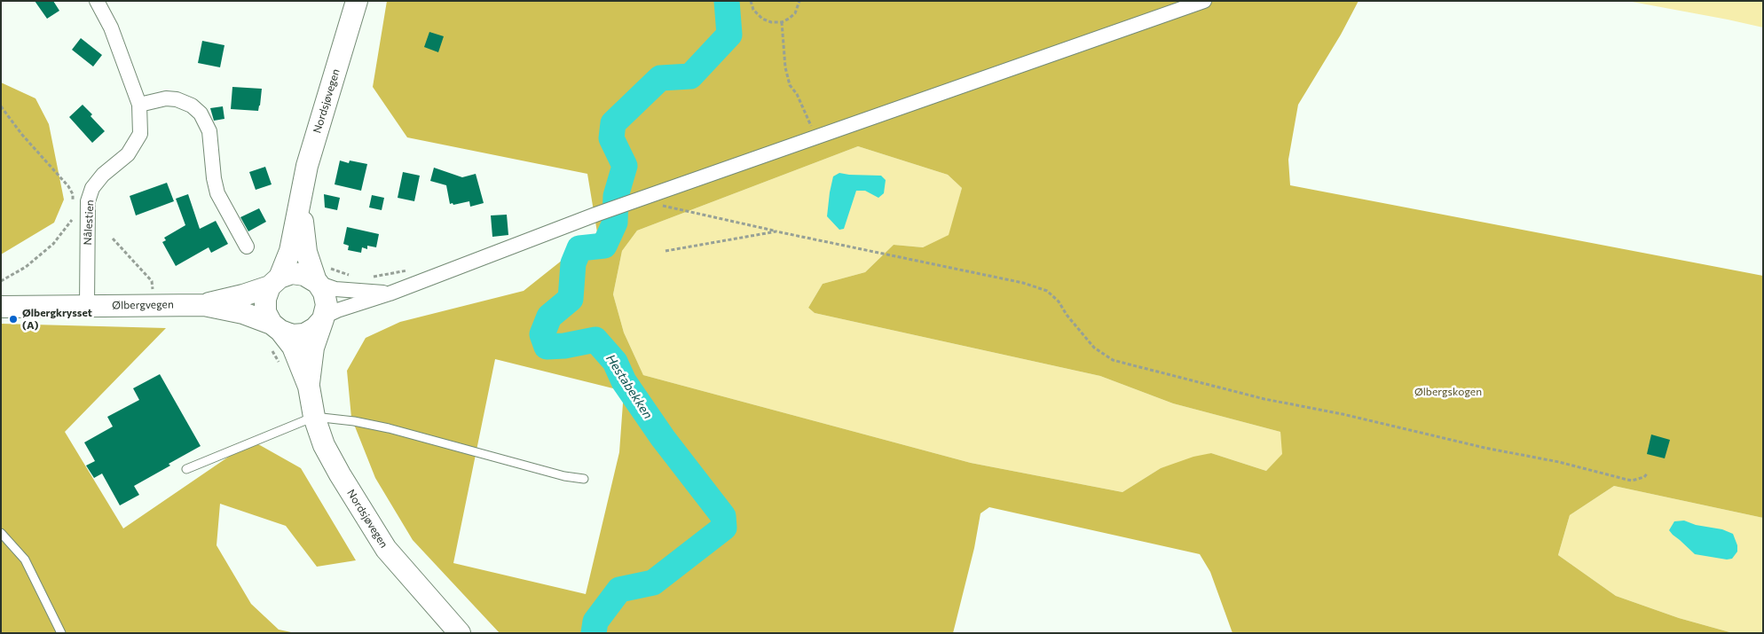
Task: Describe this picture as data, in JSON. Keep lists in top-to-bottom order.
{
  "streets": {
    "main road": ["Nordsjøvegen", "Ølbergvegen"],
    "street": ["Nålestien"]
  },
  "crossings": [
    ["Nordsjøvegen", "Ølbergvegen"],
    ["Nålestien", "Ølbergvegen"]
  ],
  "water": ["Hestabekken"],
  "parks": ["Ølbergskogen"],
  "places": ["Ølbergkrysset (A)"]
}
